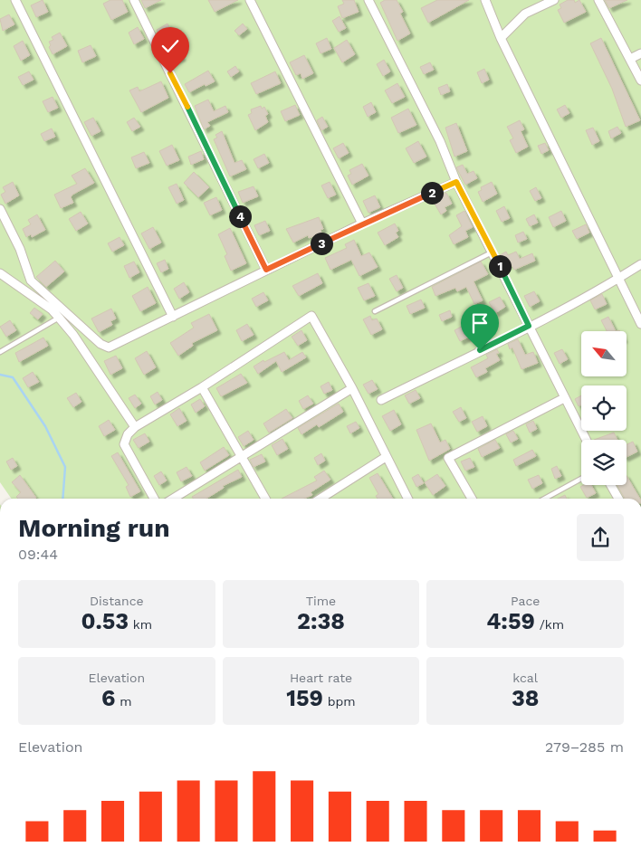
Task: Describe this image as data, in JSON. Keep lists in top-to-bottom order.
{
  "north": "top left",
  "page": {
    "pins": [
      "2",
      "4",
      "3",
      "1"
    ],
    "heading": ["Morning run", "09:44"],
    "stats": [
      ["Distance", "0.53 km"],
      ["Time", "2:38"],
      ["Pace", "4:59 /km"],
      ["Elevation", "6 m"],
      ["Heart rate", "159 bpm"],
      ["kcal", "38"]
    ],
    "chart": ["Elevation", "279–285 m"]
  }
}
